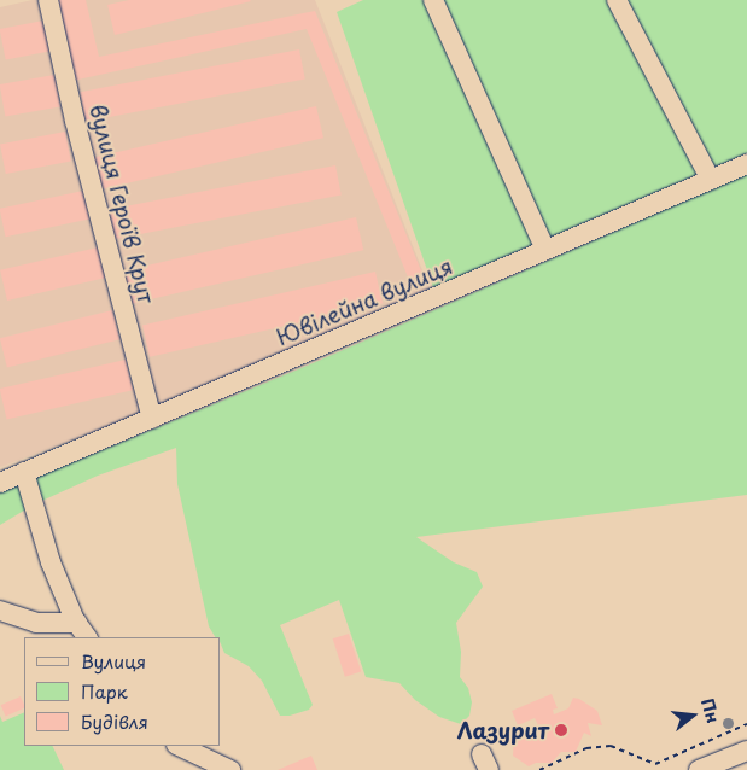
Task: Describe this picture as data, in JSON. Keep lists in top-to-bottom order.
{
  "streets": {
    "street": ["вулиця Героїв Крут", "Ювілейна вулиця"]
  },
  "crossings": [
    ["вулиця Героїв Крут", "Ювілейна вулиця"]
  ],
  "places": ["Лазурит"],
  "legend": ["Вулиця", "Парк", "Будівля"],
  "north": "right"
}
